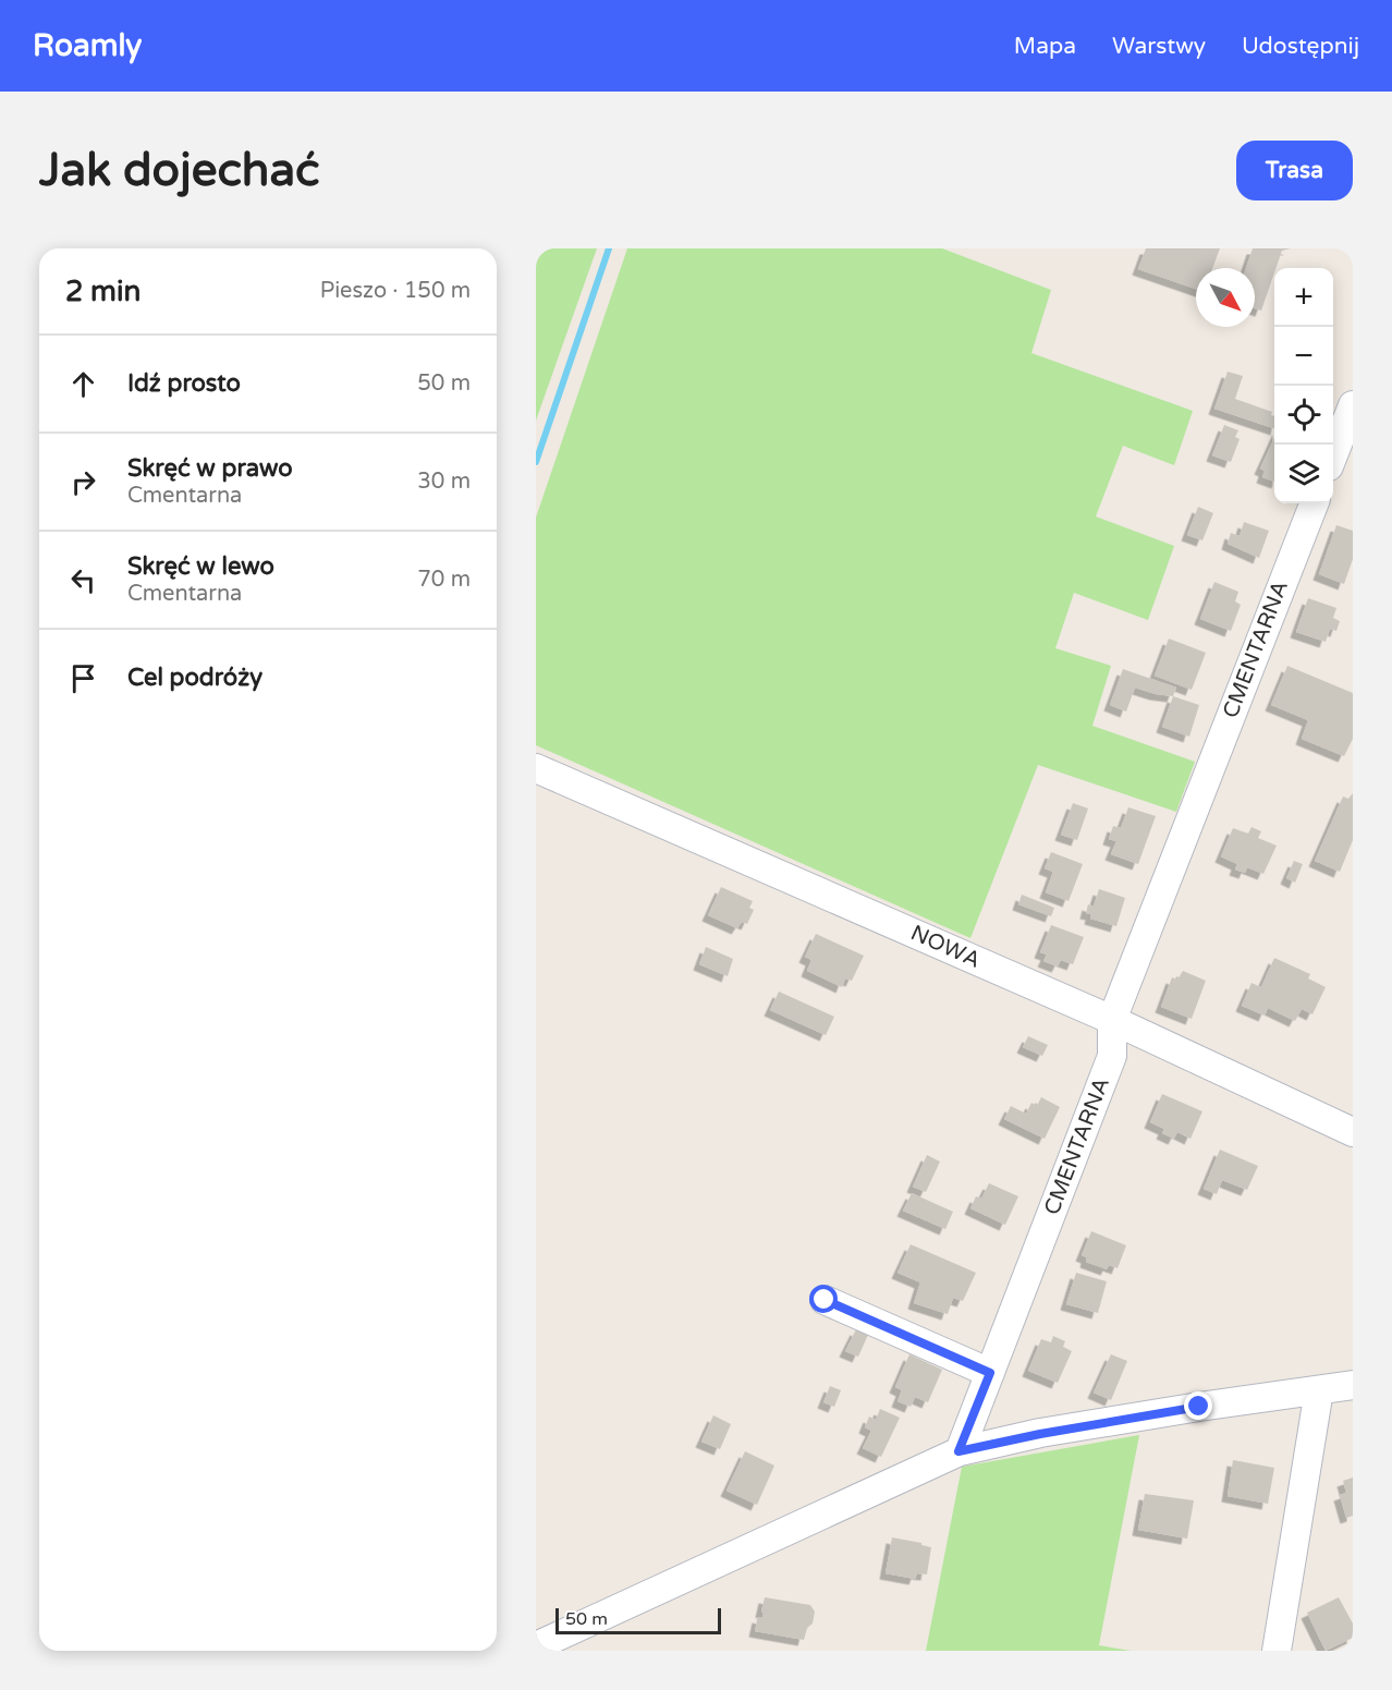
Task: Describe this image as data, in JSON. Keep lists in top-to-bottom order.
{
  "streets": {
    "street": ["CMENTARNA", "NOWA"]
  },
  "crossings": [
    ["CMENTARNA", "NOWA"]
  ],
  "scale_bar": "50 m",
  "north": "bottom right",
  "page": {
    "header": "Roamly",
    "nav": ["Mapa", "Warstwy", "Udostępnij"],
    "buttons": "Trasa",
    "title": "Jak dojechać",
    "heading": ["2 min", "Pieszo · 150 m"],
    "map_buttons": ["+", "−"],
    "list": [
      ["Idź prosto", "50 m"],
      ["Skręć w prawo", "Cmentarna", "30 m"],
      ["Skręć w lewo", "Cmentarna", "70 m"],
      "Cel podróży"
    ],
    "scale": "50 m"
  }
}
